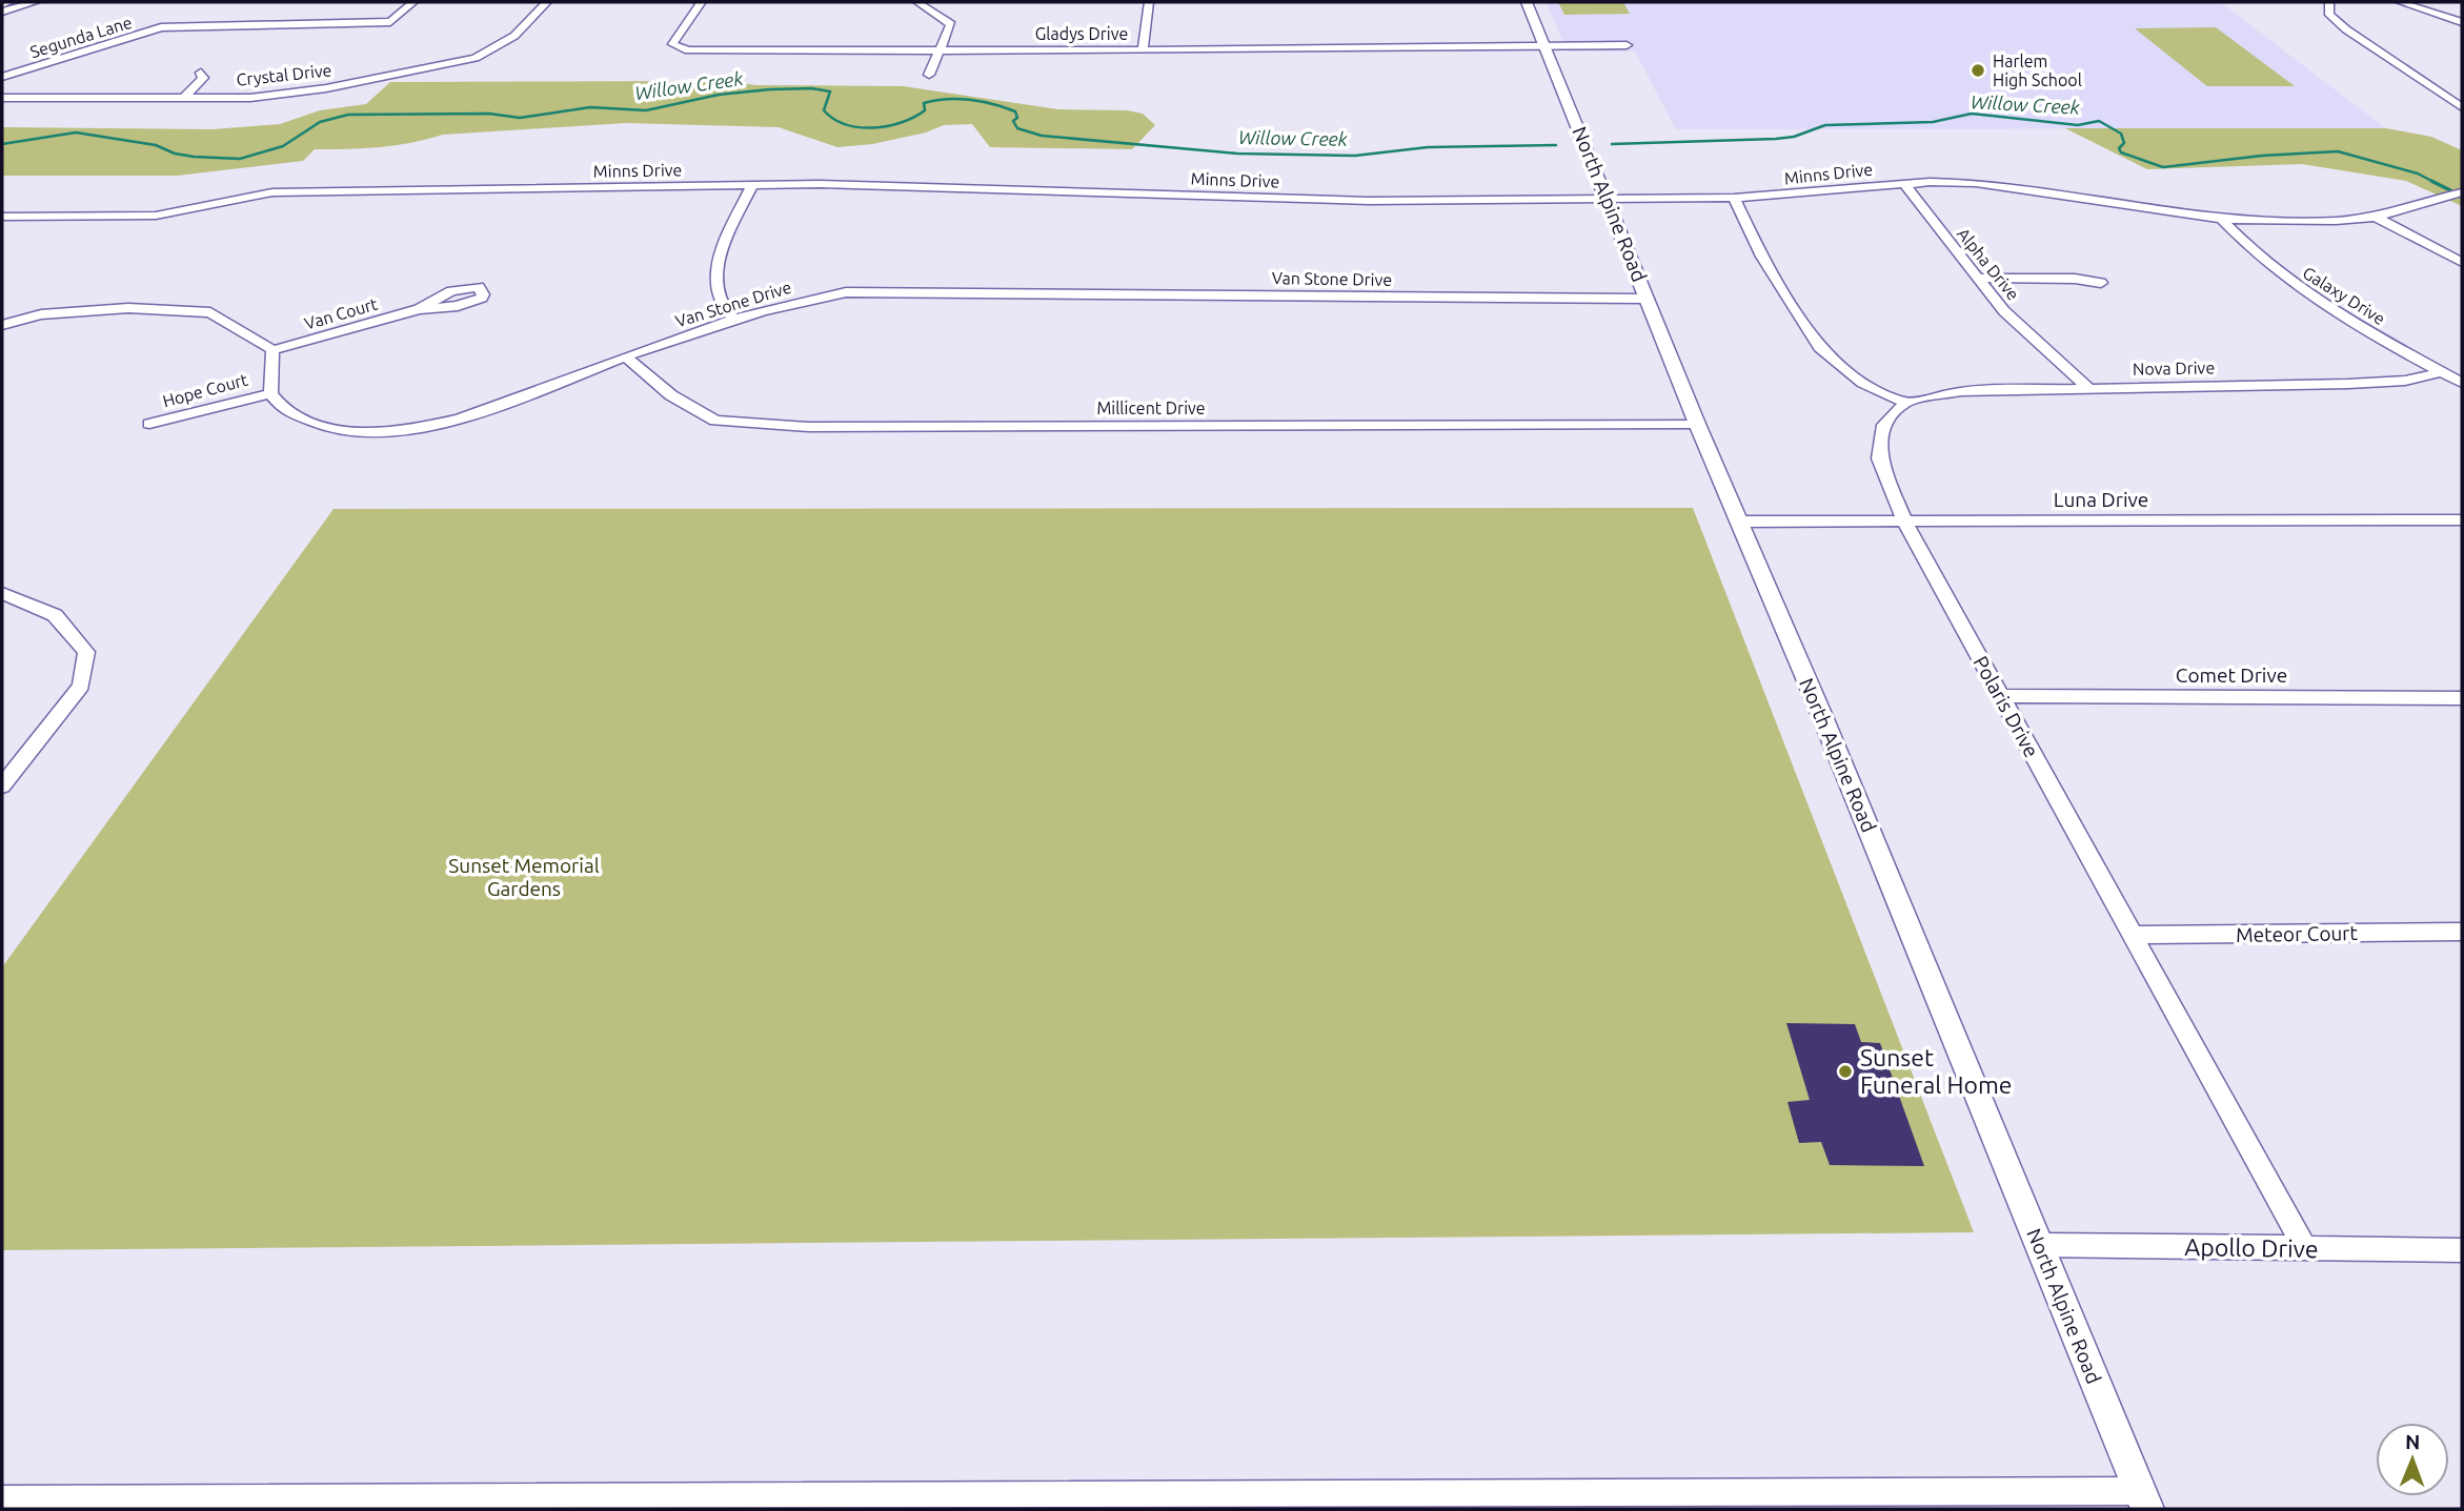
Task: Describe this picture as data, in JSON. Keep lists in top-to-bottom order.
{
  "streets": {
    "main road": ["North Alpine Road"],
    "street": [
      "Gladys Drive",
      "Segunda Lane",
      "Crystal Drive",
      "Minns Drive",
      "Alpha Drive",
      "Van Stone Drive",
      "Galaxy Drive",
      "Van Court",
      "Nova Drive",
      "Hope Court",
      "Millicent Drive",
      "Luna Drive",
      "Comet Drive",
      "Polaris Drive",
      "Meteor Court",
      "Apollo Drive"
    ]
  },
  "crossings": [
    ["Gladys Drive", "North Alpine Road"],
    ["Minns Drive", "North Alpine Road"],
    ["Minns Drive", "Alpha Drive"],
    ["Minns Drive", "Galaxy Drive"],
    ["North Alpine Road", "Van Stone Drive"],
    ["North Alpine Road", "Millicent Drive"],
    ["North Alpine Road", "Luna Drive"],
    ["North Alpine Road", "Apollo Drive"],
    ["Alpha Drive", "Nova Drive"],
    ["Van Stone Drive", "Hope Court"],
    ["Van Stone Drive", "Millicent Drive"],
    ["Galaxy Drive", "Nova Drive"],
    ["Nova Drive", "Polaris Drive"],
    ["Luna Drive", "Polaris Drive"],
    ["Comet Drive", "Polaris Drive"],
    ["Polaris Drive", "Meteor Court"],
    ["Polaris Drive", "Apollo Drive"]
  ],
  "water": ["Willow Creek"],
  "parks": ["Sunset Memorial Gardens"],
  "places": ["Harlem High School", "Sunset Funeral Home"],
  "north": "top"
}
